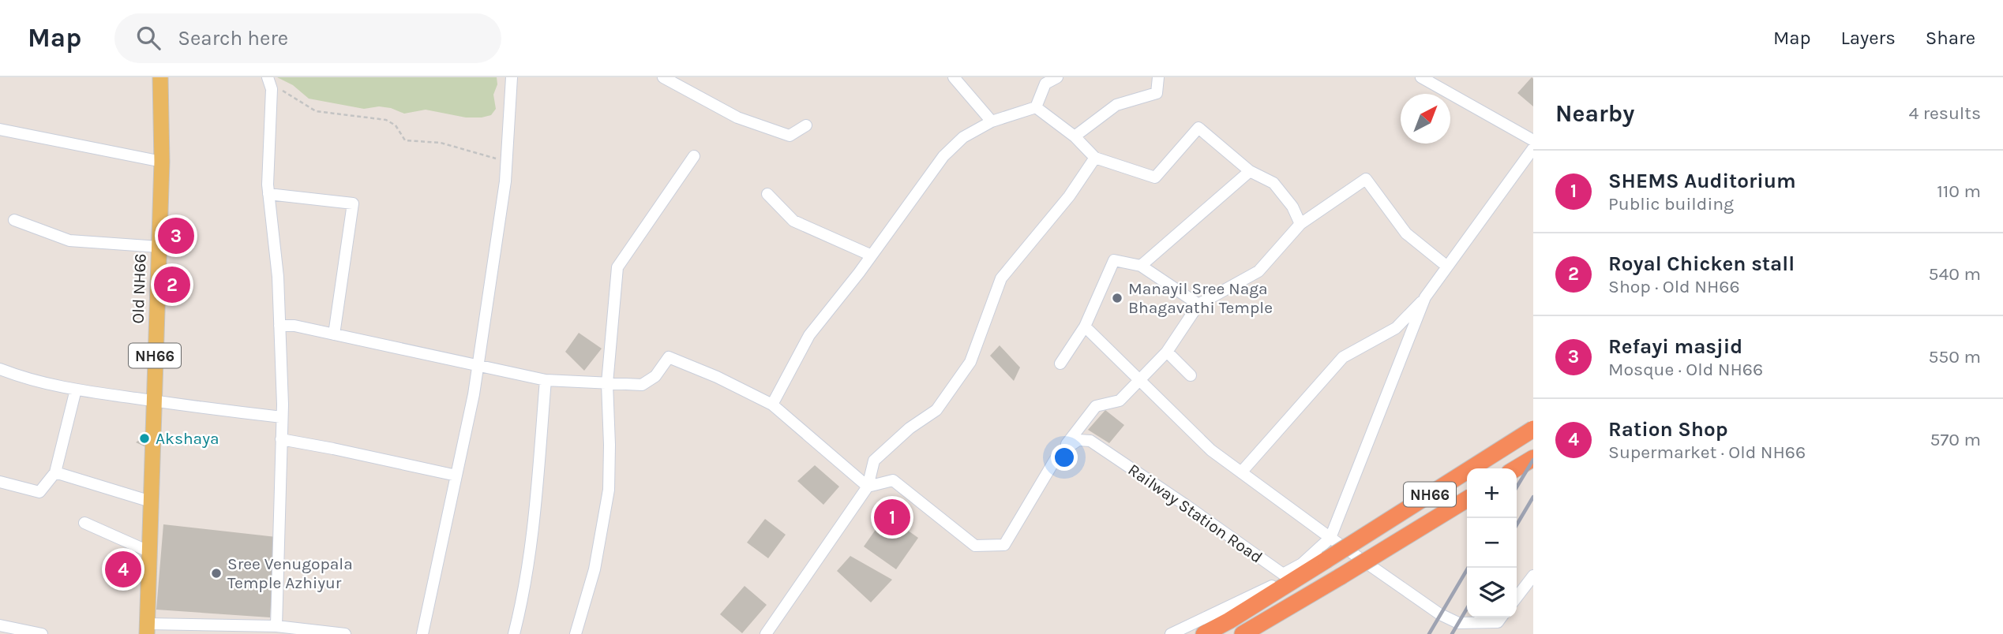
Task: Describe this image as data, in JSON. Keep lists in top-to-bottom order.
{
  "streets": {
    "highway": ["NH66"],
    "main road": ["Old NH66"],
    "street": ["Railway Station Road"]
  },
  "places": ["Manayil Sree Naga Bhagavathi Temple", "Akshaya", "Sree Venugopala Temple Azhiyur"],
  "north": "top right",
  "page": {
    "header": "Map",
    "search": "Search here",
    "nav": ["Map", "Layers", "Share"],
    "heading": ["Nearby", "4 results"],
    "list": [
      {
        "mark": "1",
        "name": "SHEMS Auditorium",
        "note": "Public building",
        "value": "110 m"
      },
      {
        "mark": "2",
        "name": "Royal Chicken stall",
        "note": "Shop · Old NH66",
        "value": "540 m"
      },
      {
        "mark": "3",
        "name": "Refayi masjid",
        "note": "Mosque · Old NH66",
        "value": "550 m"
      },
      {
        "mark": "4",
        "name": "Ration Shop",
        "note": "Supermarket · Old NH66",
        "value": "570 m"
      }
    ],
    "pins": [
      "3",
      "2",
      "1",
      "4"
    ],
    "map_buttons": ["+", "−"]
  }
}
